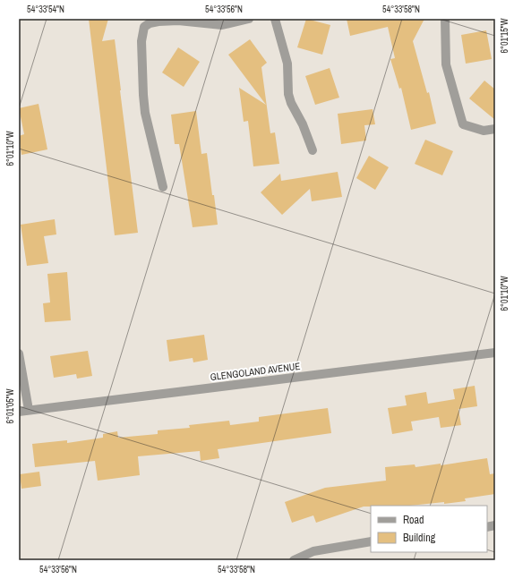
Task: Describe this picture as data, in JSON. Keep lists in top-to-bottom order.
{
  "streets": {
    "street": ["GLENGOLAND AVENUE"]
  },
  "legend": ["Road", "Building"],
  "coordinates": [
    "54°33'54\"N",
    "54°33'56\"N",
    "54°33'58\"N",
    "6°01'15\"W",
    "6°01'10\"W",
    "6°01'05\"W"
  ]
}
